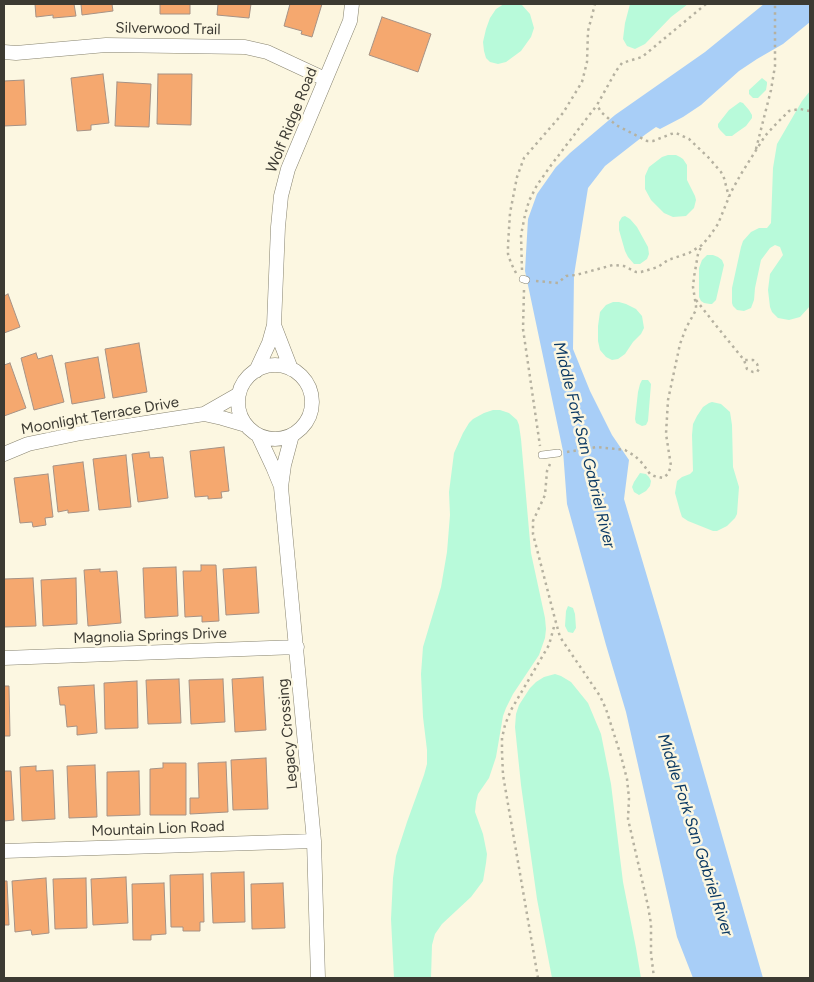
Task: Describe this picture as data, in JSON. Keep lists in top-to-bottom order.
{
  "streets": {
    "street": [
      "Silverwood Trail",
      "Wolf Ridge Road",
      "Moonlight Terrace Drive",
      "Magnolia Springs Drive",
      "Legacy Crossing",
      "Mountain Lion Road"
    ]
  },
  "crossings": [
    ["Silverwood Trail", "Wolf Ridge Road"],
    ["Wolf Ridge Road", "Moonlight Terrace Drive"],
    ["Wolf Ridge Road", "Legacy Crossing"],
    ["Moonlight Terrace Drive", "Legacy Crossing"],
    ["Magnolia Springs Drive", "Legacy Crossing"],
    ["Legacy Crossing", "Mountain Lion Road"]
  ],
  "water": ["Middle Fork San Gabriel River"]
}
